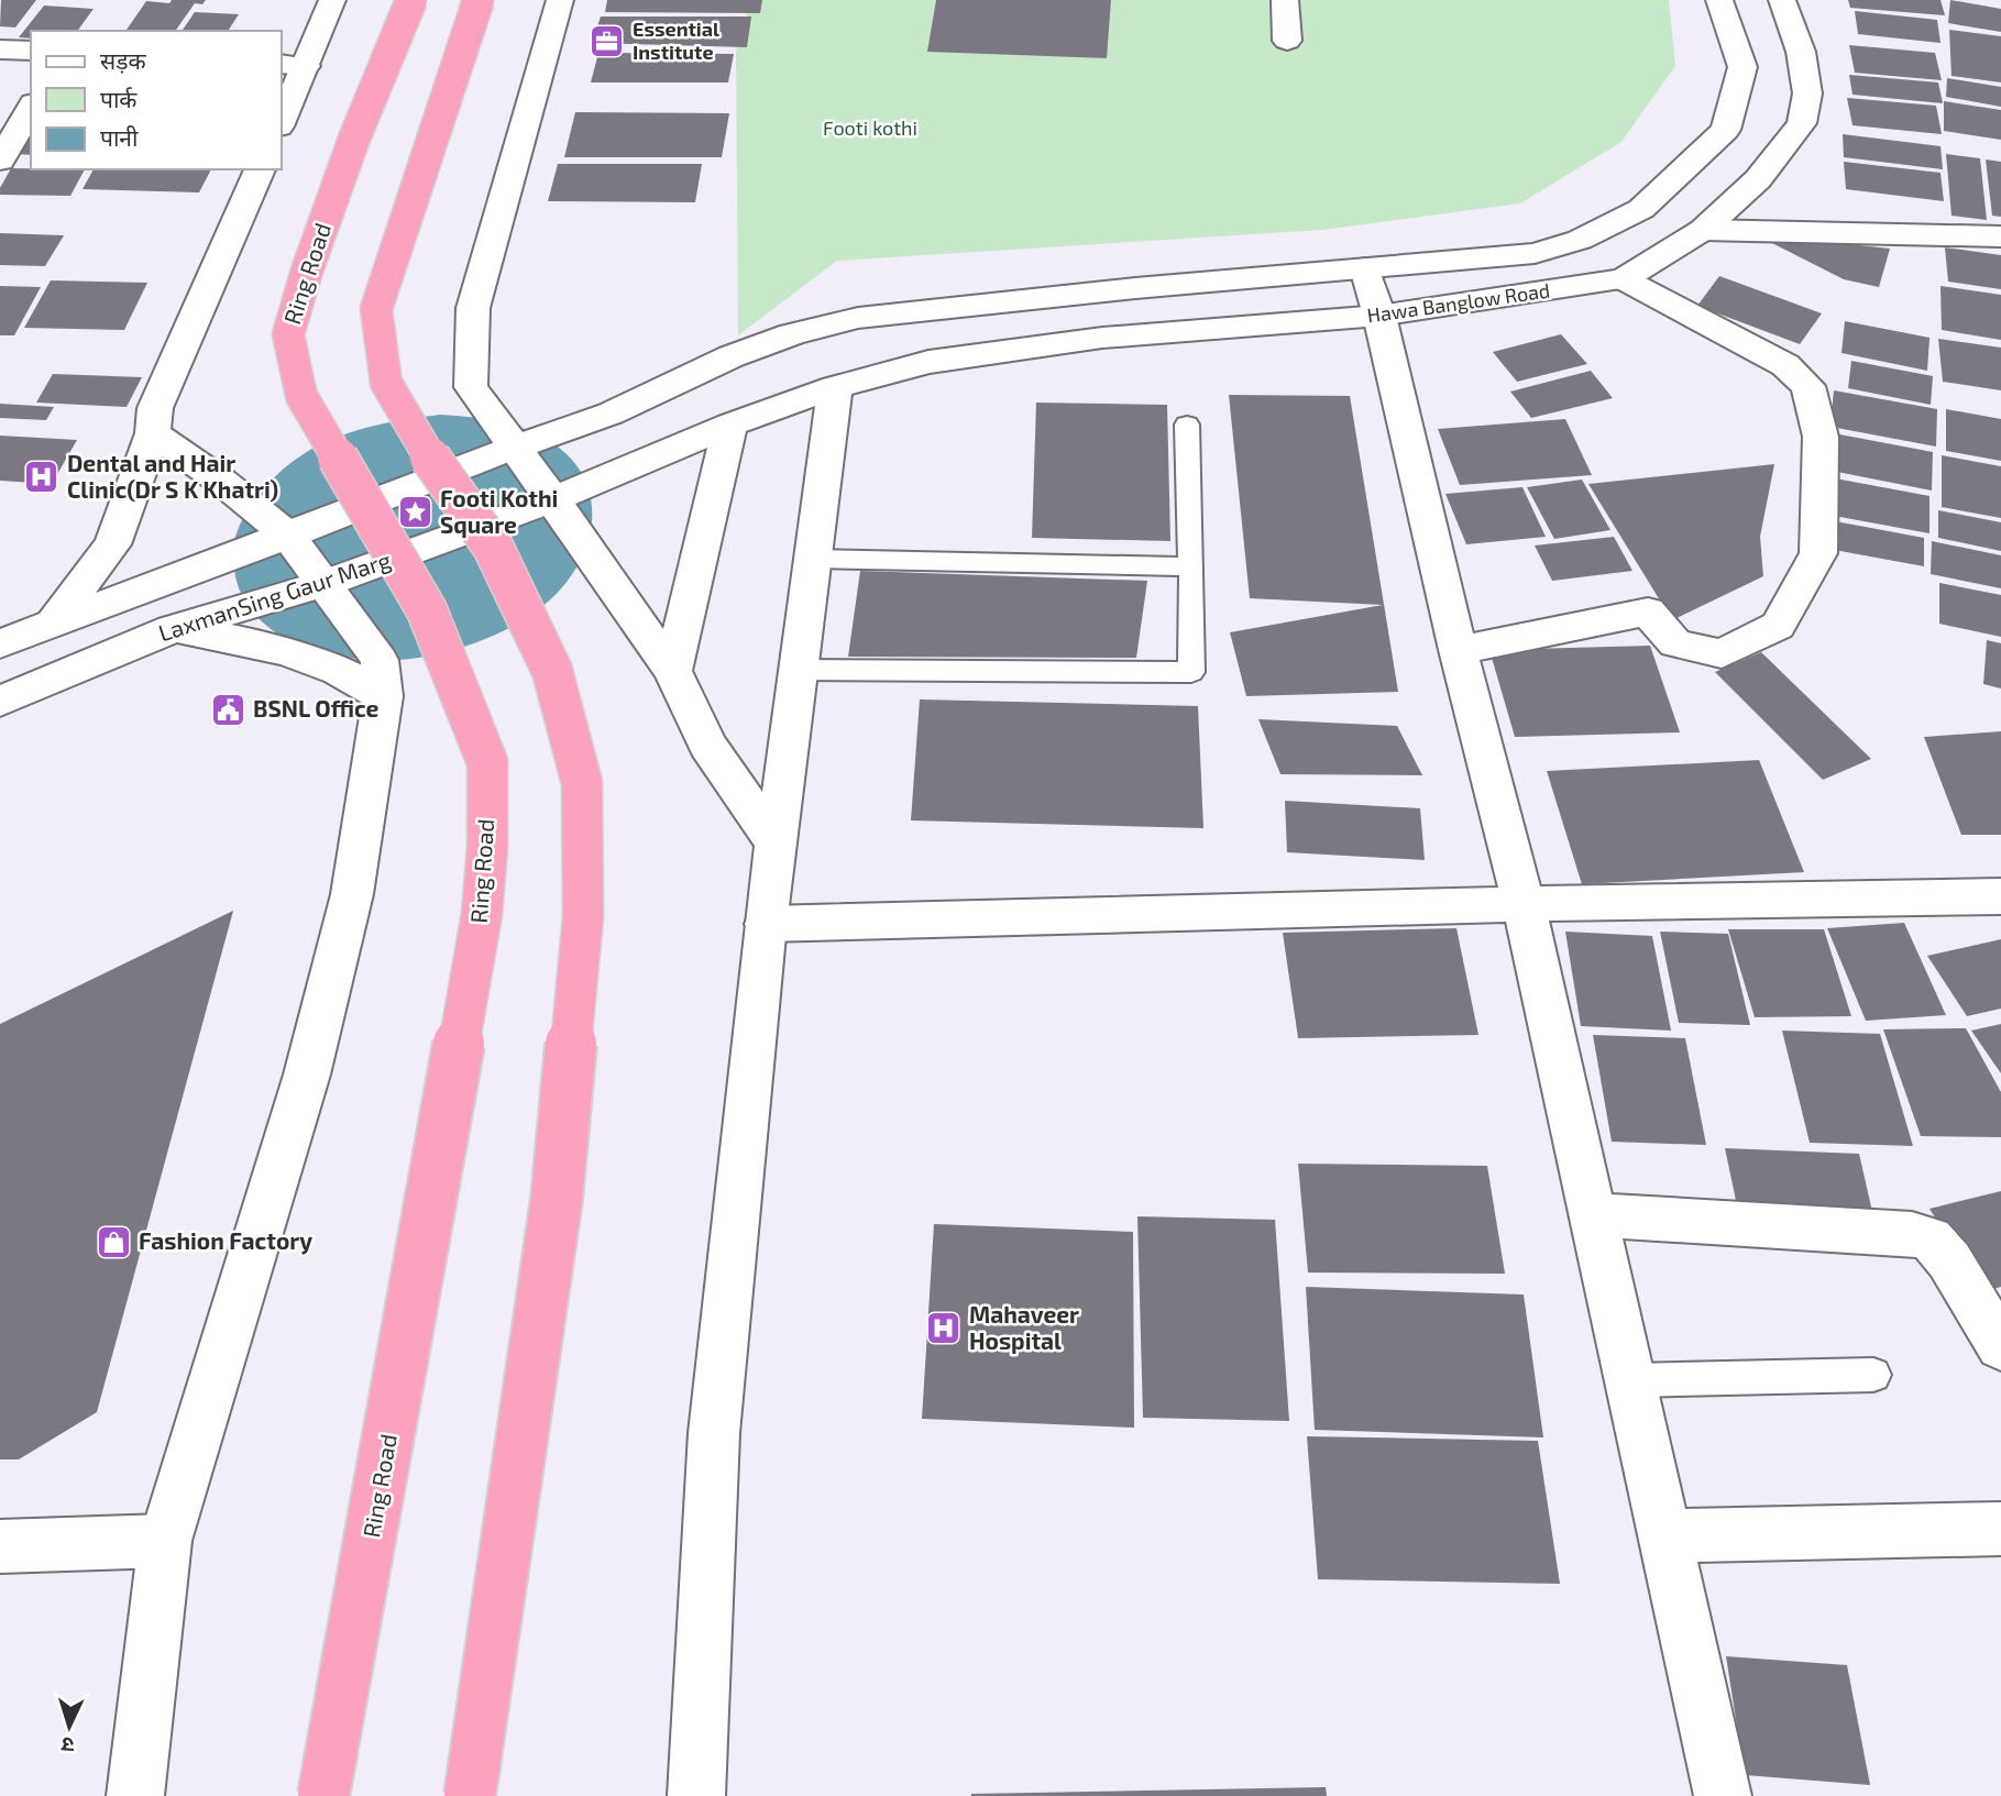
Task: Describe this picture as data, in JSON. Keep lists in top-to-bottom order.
{
  "streets": {
    "highway": ["Ring Road"],
    "street": ["Hawa Banglow Road", "LaxmanSing Gaur Marg"]
  },
  "crossings": [
    ["Hawa Banglow Road", "LaxmanSing Gaur Marg"]
  ],
  "parks": ["Footi kothi"],
  "places": {
    "office": ["Essential Institute"],
    "hospital": ["Dental and Hair Clinic(Dr S K Khatri)", "Mahaveer Hospital"],
    "place": ["Footi Kothi Square"],
    "public building": ["BSNL Office"],
    "shop": ["Fashion Factory"]
  },
  "legend": ["सड़क", "पार्क", "पानी"],
  "north": "bottom"
}
